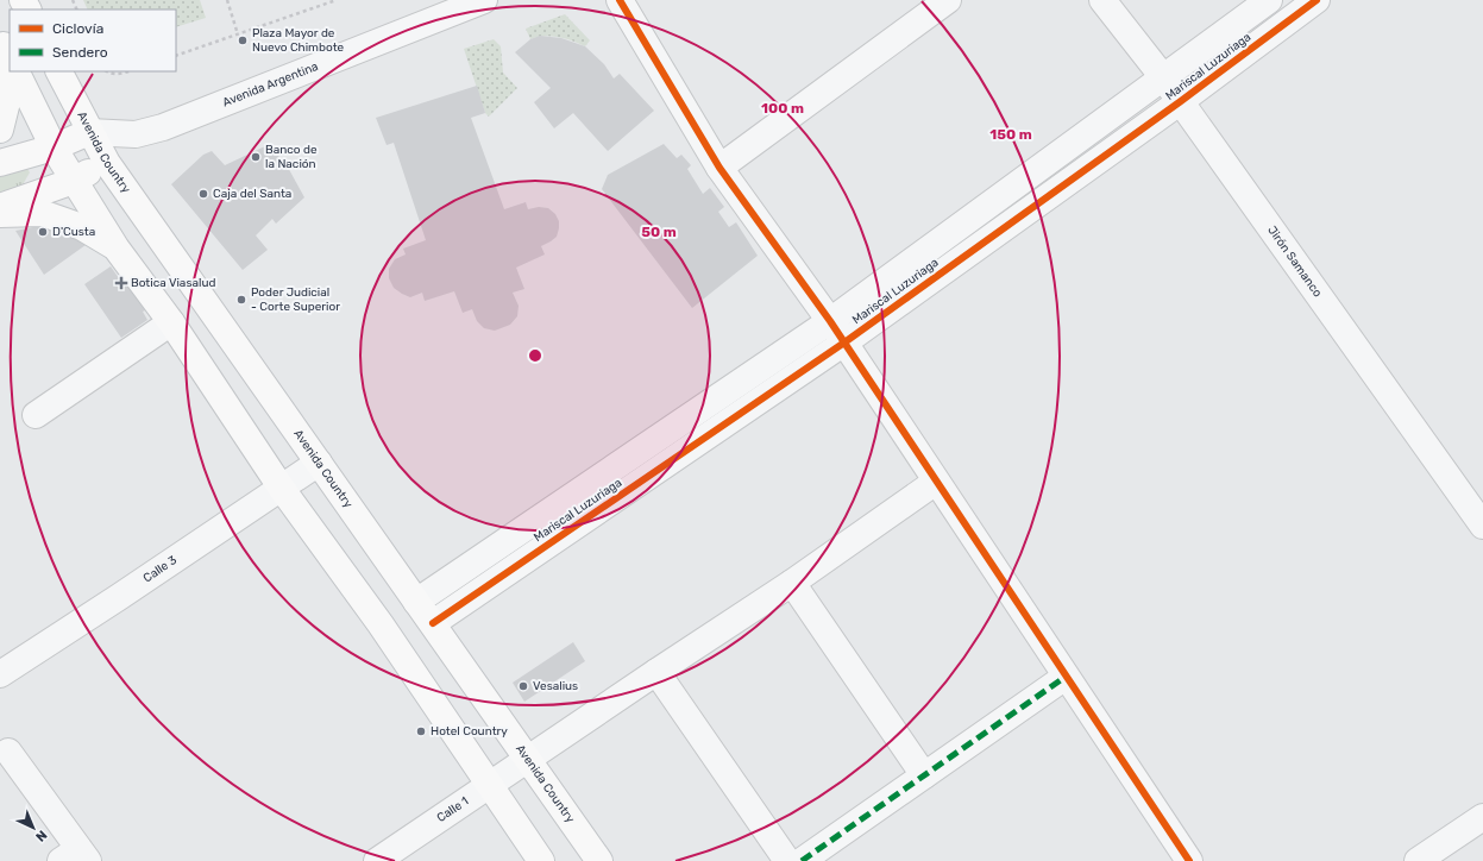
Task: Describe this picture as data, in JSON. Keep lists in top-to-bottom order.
{
  "streets": {
    "main road": ["Avenida Argentina", "Avenida Country"],
    "street": [
      "Mariscal Luzuriaga",
      "Jirón Samanco",
      "Calle 3",
      "Calle 1"
    ]
  },
  "crossings": [
    ["Mariscal Luzuriaga", "Avenida Country"],
    ["Mariscal Luzuriaga", "Jirón Samanco"],
    ["Avenida Argentina", "Avenida Country"],
    ["Avenida Country", "Calle 3"],
    ["Avenida Country", "Calle 1"]
  ],
  "places": {
    "other": [
      "Plaza Mayor de Nuevo Chimbote",
      "Banco de la Nación",
      "Caja del Santa",
      "D'Custa",
      "Poder Judicial - Corte Superior",
      "Vesalius",
      "Hotel Country"
    ],
    "health": ["Botica Viasalud"]
  },
  "legend": ["Ciclovía", "Sendero"],
  "north": "bottom right",
  "rings": ["100 m", "150 m", "50 m"]
}
